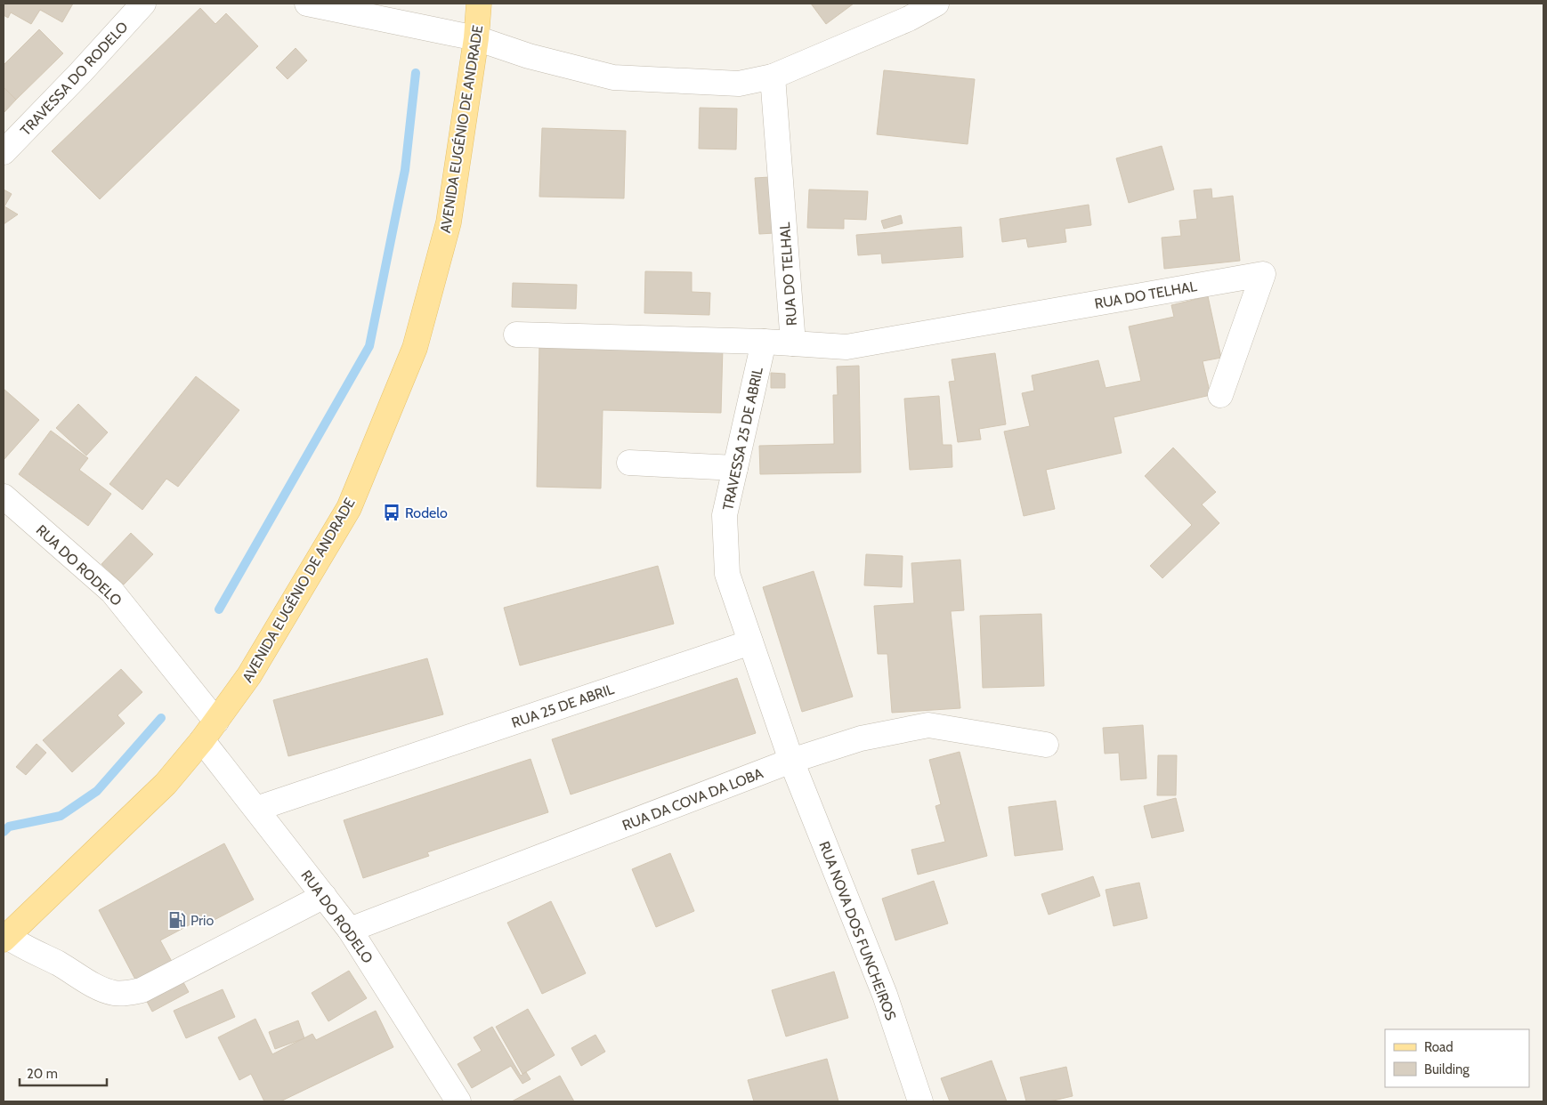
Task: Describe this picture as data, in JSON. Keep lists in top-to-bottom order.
{
  "streets": {
    "main road": ["AVENIDA EUGÉNIO DE ANDRADE"],
    "street": [
      "TRAVESSA DO RODELO",
      "RUA DO TELHAL",
      "TRAVESSA 25 DE ABRIL",
      "RUA DO RODELO",
      "RUA 25 DE ABRIL",
      "RUA DA COVA DA LOBA",
      "RUA NOVA DOS FUNCHEIROS"
    ]
  },
  "crossings": [
    ["AVENIDA EUGÉNIO DE ANDRADE", "RUA DO RODELO"],
    ["TRAVESSA 25 DE ABRIL", "RUA 25 DE ABRIL"],
    ["RUA DO RODELO", "RUA 25 DE ABRIL"],
    ["RUA DO RODELO", "RUA DA COVA DA LOBA"],
    ["RUA DA COVA DA LOBA", "RUA NOVA DOS FUNCHEIROS"]
  ],
  "places": {
    "bus stop": ["Rodelo"],
    "fuel station": ["Prio"]
  },
  "legend": ["Road", "Building"],
  "scale_bar": "20 m"
}
